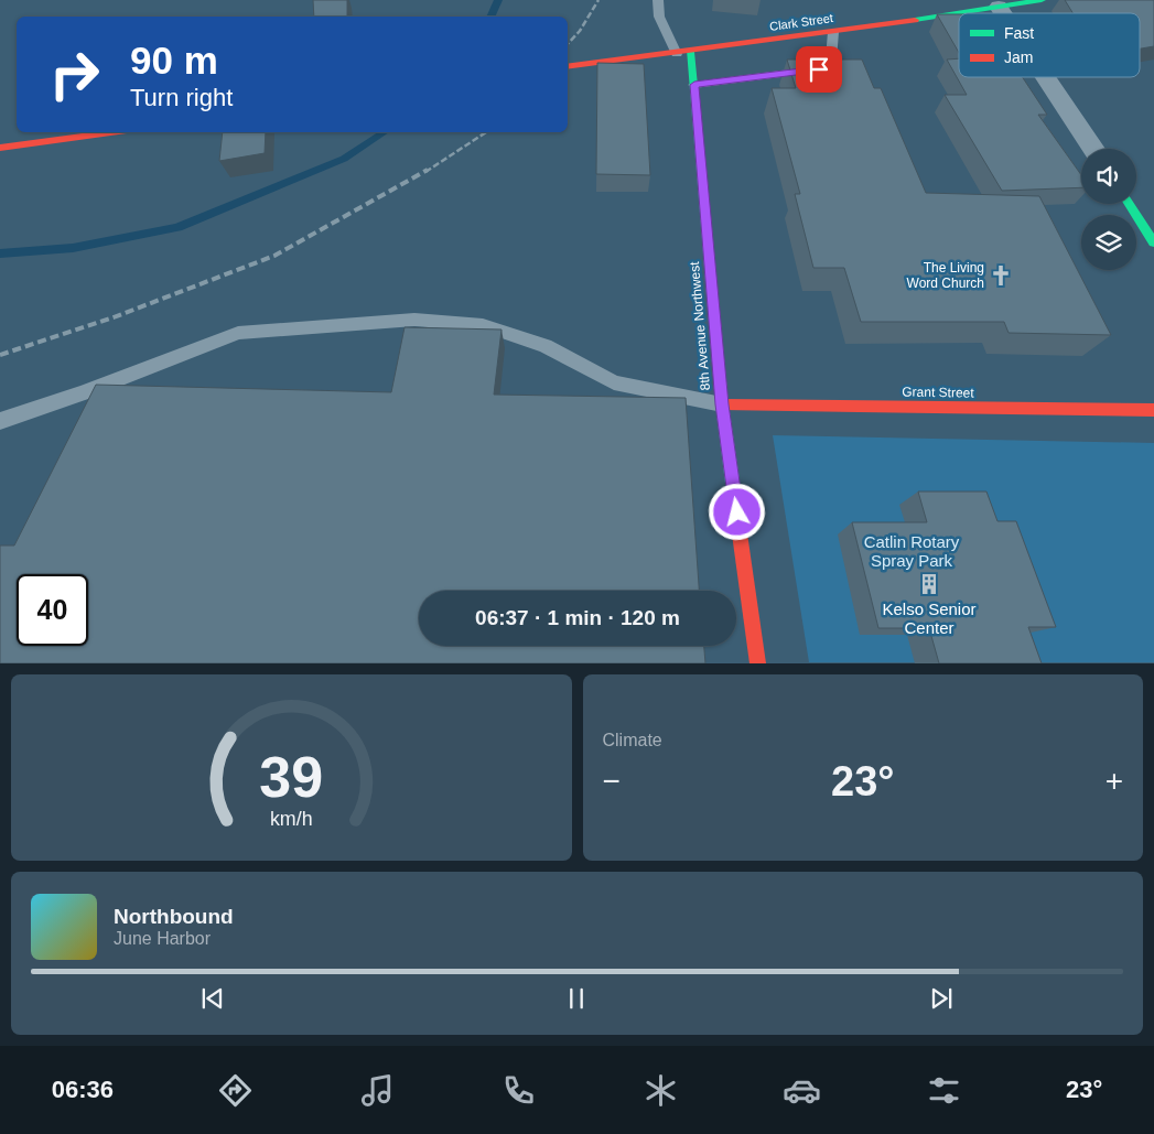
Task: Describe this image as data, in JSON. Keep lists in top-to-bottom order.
{
  "streets": {
    "street": ["Clark Street", "8th Avenue Northwest", "Grant Street"]
  },
  "crossings": [
    ["Clark Street", "8th Avenue Northwest"],
    ["8th Avenue Northwest", "Grant Street"]
  ],
  "parks": ["Catlin Rotary Spray Park"],
  "places": {
    "church": ["The Living Word Church"],
    "building": ["Kelso Senior Center"]
  },
  "legend": ["Fast", "Jam"],
  "page": {
    "turn": ["90 m", "Turn right"],
    "limit": "40",
    "trip": "06:37 · 1 min · 120 m",
    "tile": "Climate",
    "heat": ["−", "23°", "+"],
    "song": ["Northbound", "June Harbor"],
    "tabs": ["06:36", "23°"],
    "gauge": ["39", "km/h"]
  }
}
